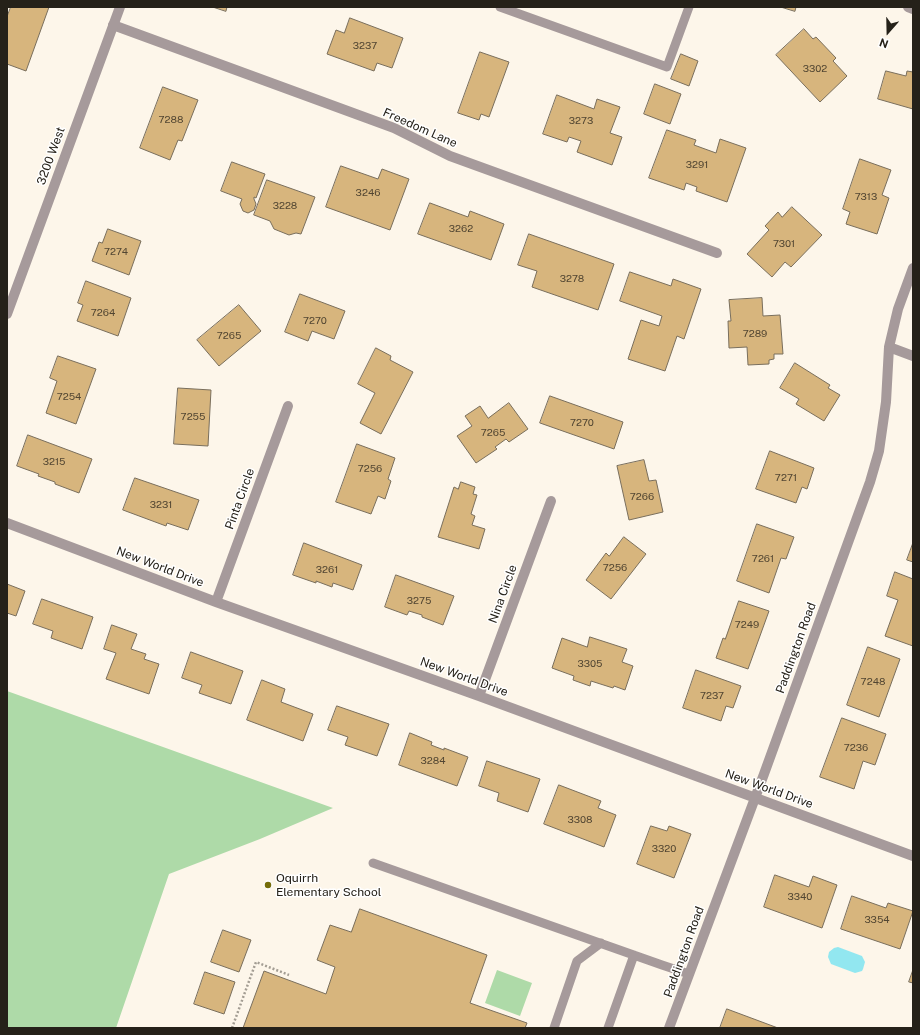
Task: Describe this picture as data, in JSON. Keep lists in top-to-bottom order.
{
  "streets": {
    "street": [
      "Freedom Lane",
      "3200 West",
      "Pinta Circle",
      "New World Drive",
      "Nina Circle",
      "Paddington Road"
    ]
  },
  "crossings": [
    ["Freedom Lane", "3200 West"],
    ["Pinta Circle", "New World Drive"],
    ["New World Drive", "Nina Circle"],
    ["New World Drive", "Paddington Road"]
  ],
  "places": ["Oquirrh Elementary School"],
  "house_numbers": [
    "3237",
    "3302",
    "7288",
    "3273",
    "3291",
    "3246",
    "7313",
    "3228",
    "3262",
    "7301",
    "7274",
    "3278",
    "7264",
    "7270",
    "7289",
    "7265",
    "7254",
    "7255",
    "7270",
    "7265",
    "3215",
    "7256",
    "7271",
    "7266",
    "3231",
    "7261",
    "7256",
    "3261",
    "3275",
    "7249",
    "3305",
    "7248",
    "7237",
    "7236",
    "3284",
    "3308",
    "3320",
    "3340",
    "3354"
  ],
  "north": "bottom"
}
